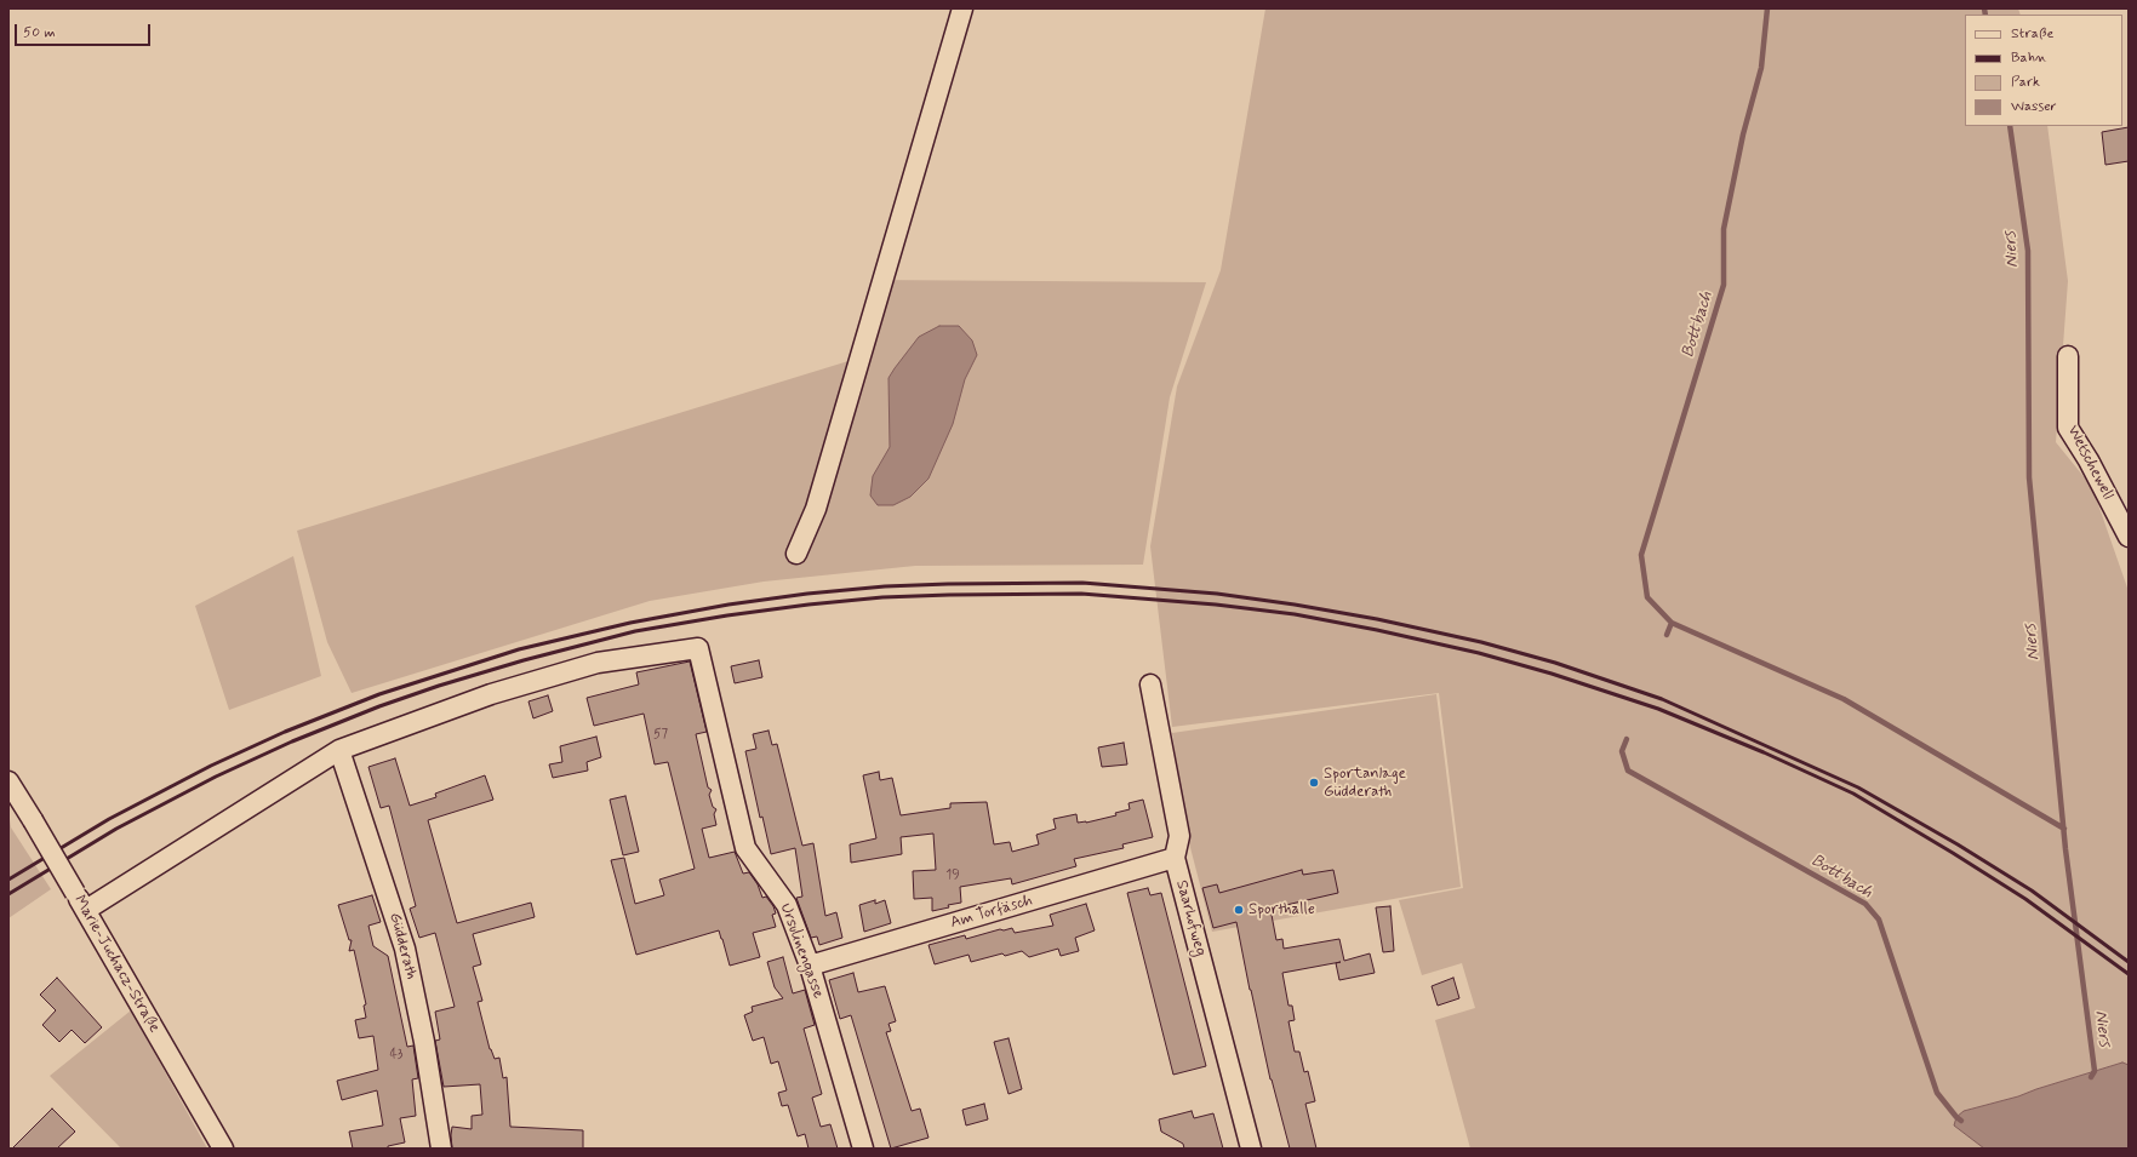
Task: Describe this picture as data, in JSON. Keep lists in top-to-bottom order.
{
  "streets": {
    "street": [
      "Wetschewell",
      "Am Torfäsch",
      "Saarhofweg",
      "Güdderath",
      "Ursulinengasse",
      "Marie-Juchacz-Straße"
    ]
  },
  "crossings": [
    ["Am Torfäsch", "Saarhofweg"],
    ["Am Torfäsch", "Ursulinengasse"],
    ["Güdderath", "Ursulinengasse"]
  ],
  "water": ["Niers", "Bottbach"],
  "places": ["Sportanlage Güdderath", "Sporthalle"],
  "house_numbers": ["57", "19", "43"],
  "legend": [
    "Straße",
    "Bahn",
    "Park",
    "Wasser"
  ],
  "scale_bar": "50 m"
}
